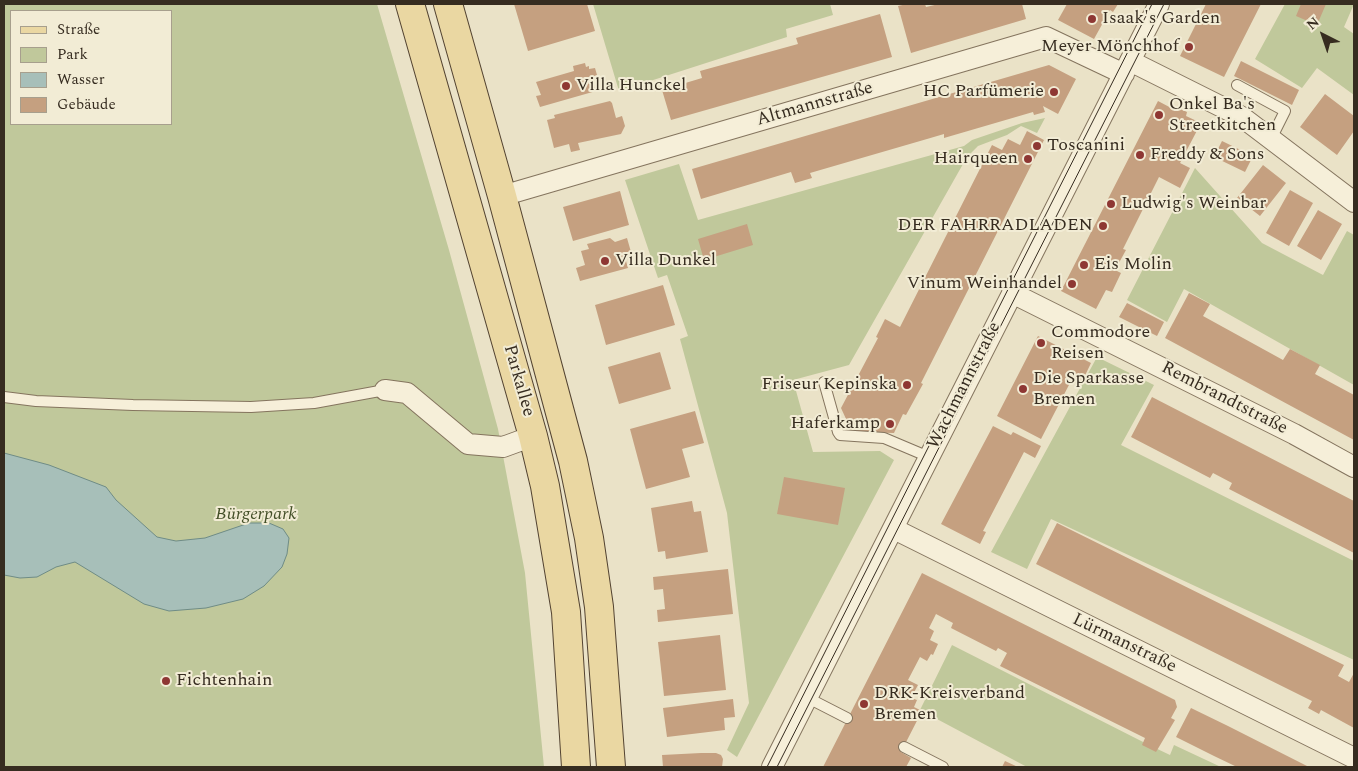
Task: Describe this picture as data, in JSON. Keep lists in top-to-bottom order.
{
  "streets": {
    "main road": ["Parkallee"],
    "street": [
      "Altmannstraße",
      "Wachmannstraße",
      "Rembrandtstraße",
      "Lürmanstraße"
    ]
  },
  "crossings": [
    ["Altmannstraße", "Parkallee"],
    ["Altmannstraße", "Wachmannstraße"],
    ["Wachmannstraße", "Rembrandtstraße"],
    ["Wachmannstraße", "Lürmanstraße"]
  ],
  "parks": ["Bürgerpark"],
  "places": [
    "Isaak's Garden",
    "Meyer Mönchhof",
    "Villa Hunckel",
    "HC Parfümerie",
    "Onkel Ba's Streetkitchen",
    "Toscanini",
    "Freddy & Sons",
    "Hairqueen",
    "Ludwig's Weinbar",
    "DER FAHRRADLADEN",
    "Villa Dunkel",
    "Eis Molin",
    "Vinum Weinhandel",
    "Commodore Reisen",
    "Friseur Kepinska",
    "Die Sparkasse Bremen",
    "Haferkamp",
    "Fichtenhain",
    "DRK-Kreisverband Bremen"
  ],
  "legend": [
    "Straße",
    "Park",
    "Wasser",
    "Gebäude"
  ],
  "north": "top left"
}
